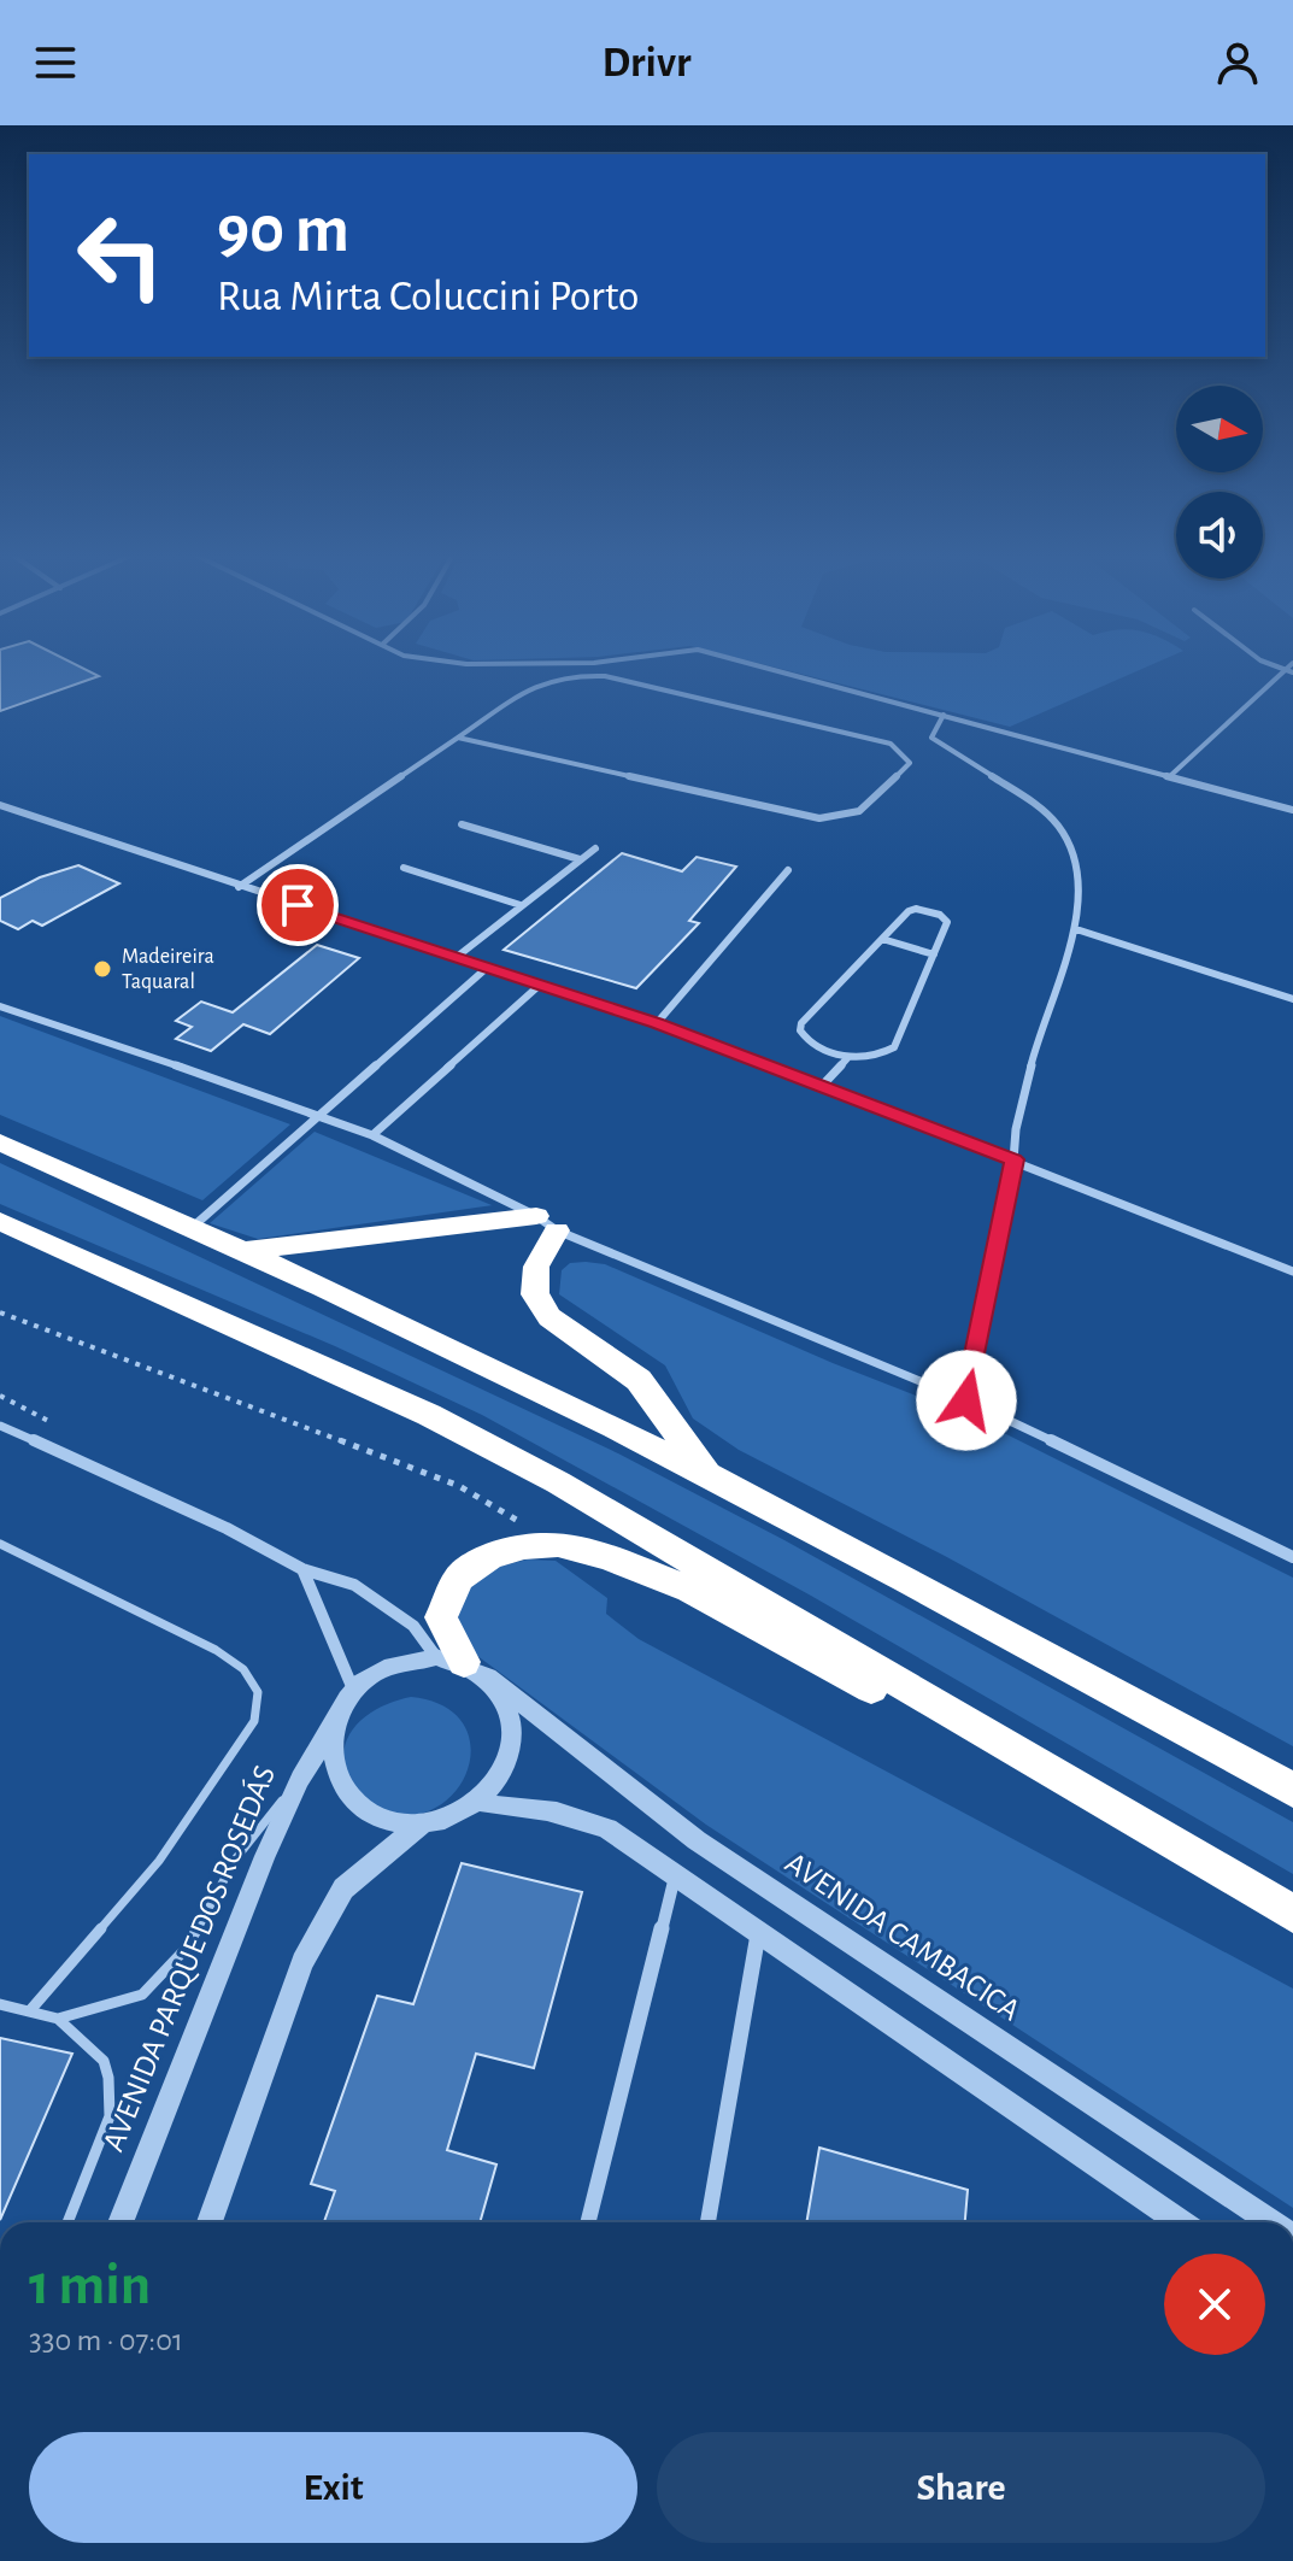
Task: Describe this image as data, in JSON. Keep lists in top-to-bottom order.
{
  "streets": {
    "street": ["AVENIDA CAMBACICA", "AVENIDA PARQUE DOS ROSEDÁS"]
  },
  "crossings": [
    ["AVENIDA CAMBACICA", "AVENIDA PARQUE DOS ROSEDÁS"]
  ],
  "places": ["Madeireira Taquaral"],
  "north": "right",
  "page": {
    "header": "Drivr",
    "turn": ["90 m", "Rua Mirta Coluccini Porto"],
    "heading": ["1 min", "330 m · 07:01"],
    "buttons": ["Exit", "Share"]
  }
}
